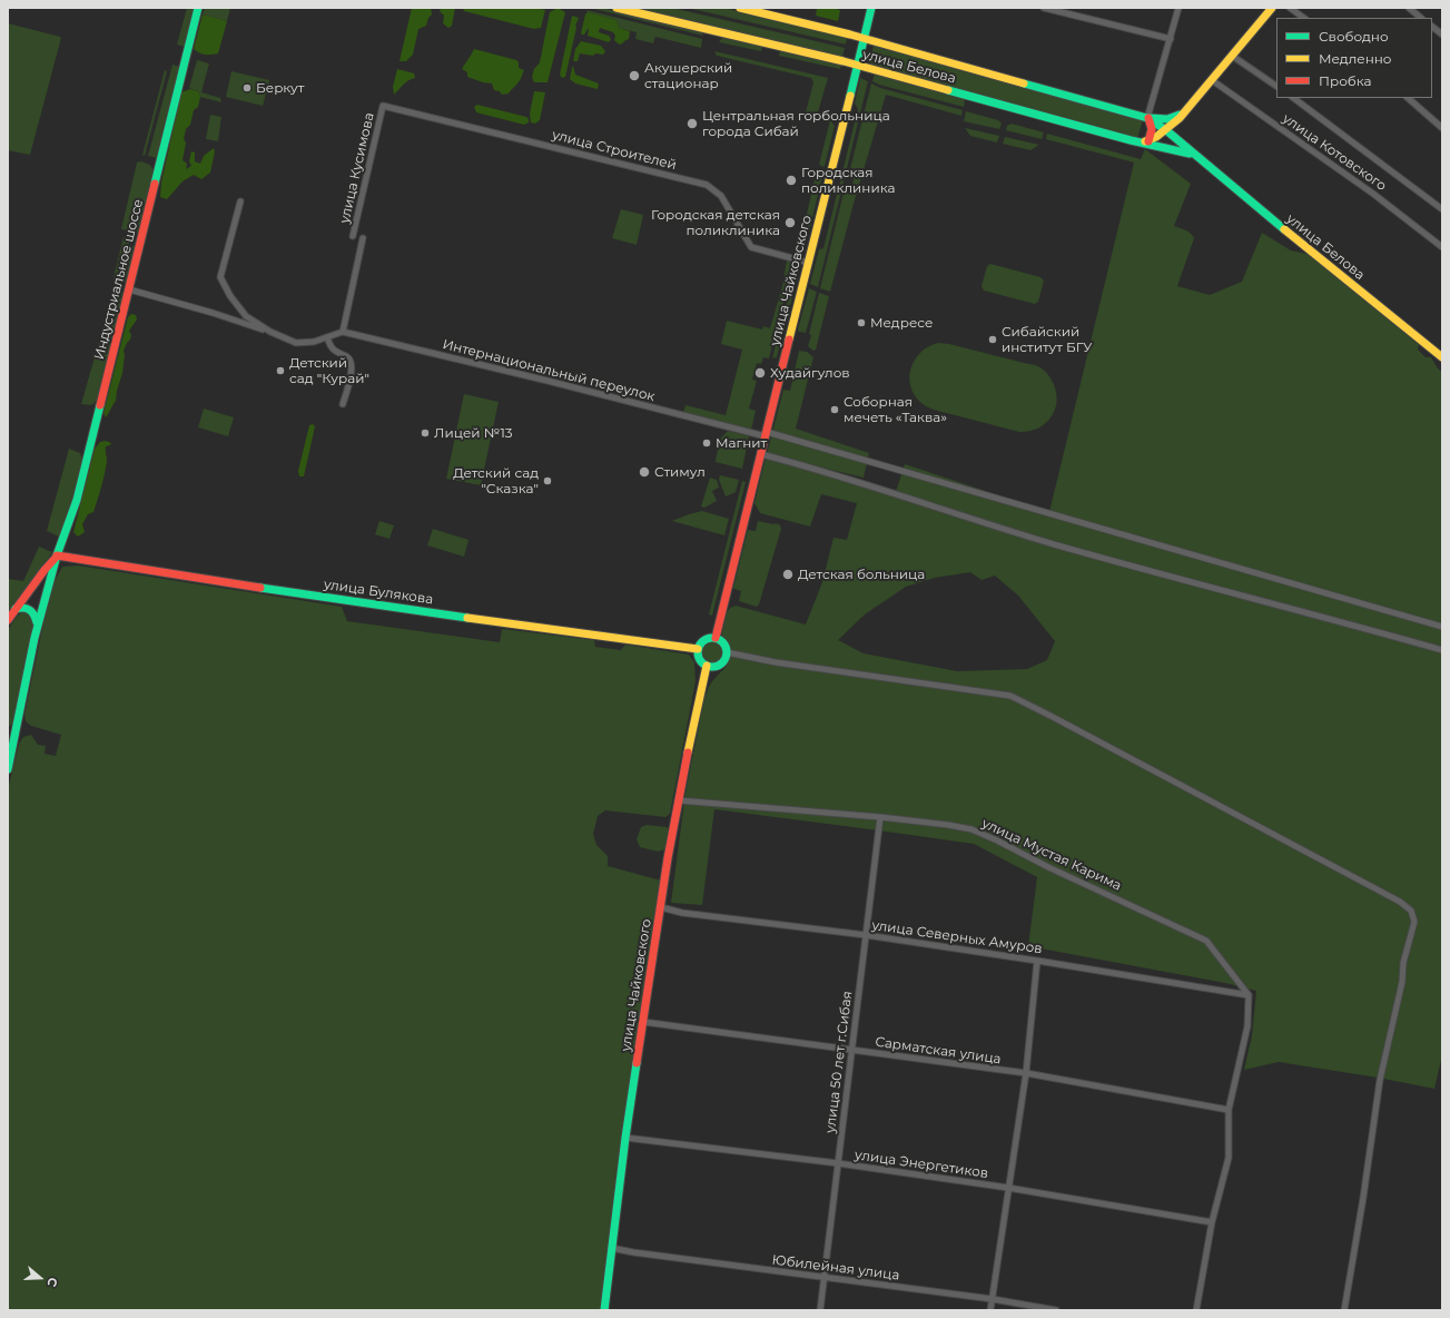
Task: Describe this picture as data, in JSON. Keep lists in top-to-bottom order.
{
  "streets": {
    "main road": [
      "улица Белова",
      "Индустриальное шоссе",
      "улица Чайковского",
      "улица Булякова"
    ],
    "street": [
      "улица Строителей",
      "улица Котовского",
      "улица Кусимова",
      "Интернациональный переулок",
      "улица Мустая Карима",
      "улица Северных Амуров",
      "Сарматская улица",
      "улица 50 лет г.Сибая",
      "улица Энергетиков",
      "Юбилейная улица"
    ]
  },
  "crossings": [
    ["улица Белова", "улица Чайковского"],
    ["улица Строителей", "улица Кусимова"],
    ["улица Строителей", "улица Чайковского"],
    ["улица Кусимова", "Интернациональный переулок"],
    ["Индустриальное шоссе", "улица Булякова"],
    ["улица Чайковского", "Интернациональный переулок"],
    ["улица Чайковского", "улица Булякова"],
    ["улица Чайковского", "улица Мустая Карима"],
    ["улица Чайковского", "улица Северных Амуров"],
    ["улица Чайковского", "Сарматская улица"],
    ["улица Чайковского", "улица Энергетиков"],
    ["улица Чайковского", "Юбилейная улица"],
    ["улица Мустая Карима", "улица Северных Амуров"],
    ["улица Мустая Карима", "улица 50 лет г.Сибая"],
    ["улица Северных Амуров", "улица 50 лет г.Сибая"],
    ["Сарматская улица", "улица 50 лет г.Сибая"],
    ["улица 50 лет г.Сибая", "улица Энергетиков"],
    ["улица 50 лет г.Сибая", "Юбилейная улица"]
  ],
  "places": [
    "Акушерский стационар",
    "Беркут",
    "Центральная горбольница города Сибай",
    "Городская поликлиника",
    "Городская детская поликлиника",
    "Медресе",
    "Сибайский институт БГУ",
    "Детский сад \"Курай\"",
    "Худайгулов",
    "Соборная мечеть «Таква»",
    "Лицей №13",
    "Магнит",
    "Стимул",
    "Детский сад \"Сказка\"",
    "Детская больница"
  ],
  "legend": ["Свободно", "Медленно", "Пробка"],
  "north": "right"
}
